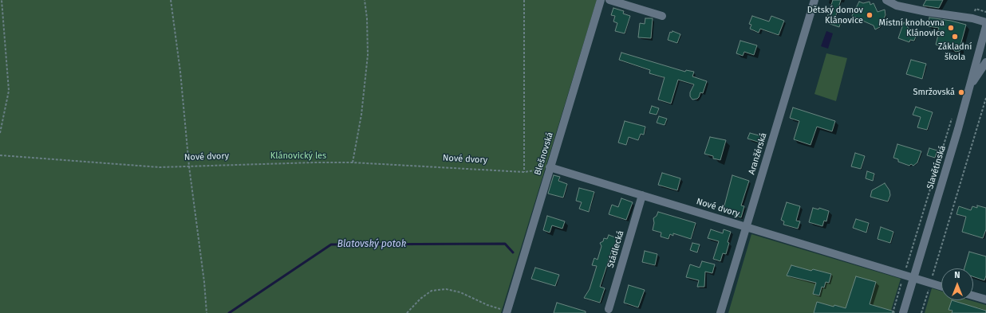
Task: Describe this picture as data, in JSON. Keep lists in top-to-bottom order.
{
  "streets": {
    "street": [
      "Blešnovská",
      "Aranžérská",
      "Nové dvory",
      "Slavětínská",
      "Stádlecká"
    ]
  },
  "crossings": [
    ["Blešnovská", "Nové dvory"],
    ["Aranžérská", "Nové dvory"],
    ["Nové dvory", "Slavětínská"],
    ["Nové dvory", "Stádlecká"]
  ],
  "water": ["Blatovský potok"],
  "parks": ["Klánovický les"],
  "places": [
    "Dětský domov Klánovice",
    "Místní knohovna Klánovice",
    "Základní škola",
    "Smržovská"
  ],
  "north": "top"
}
